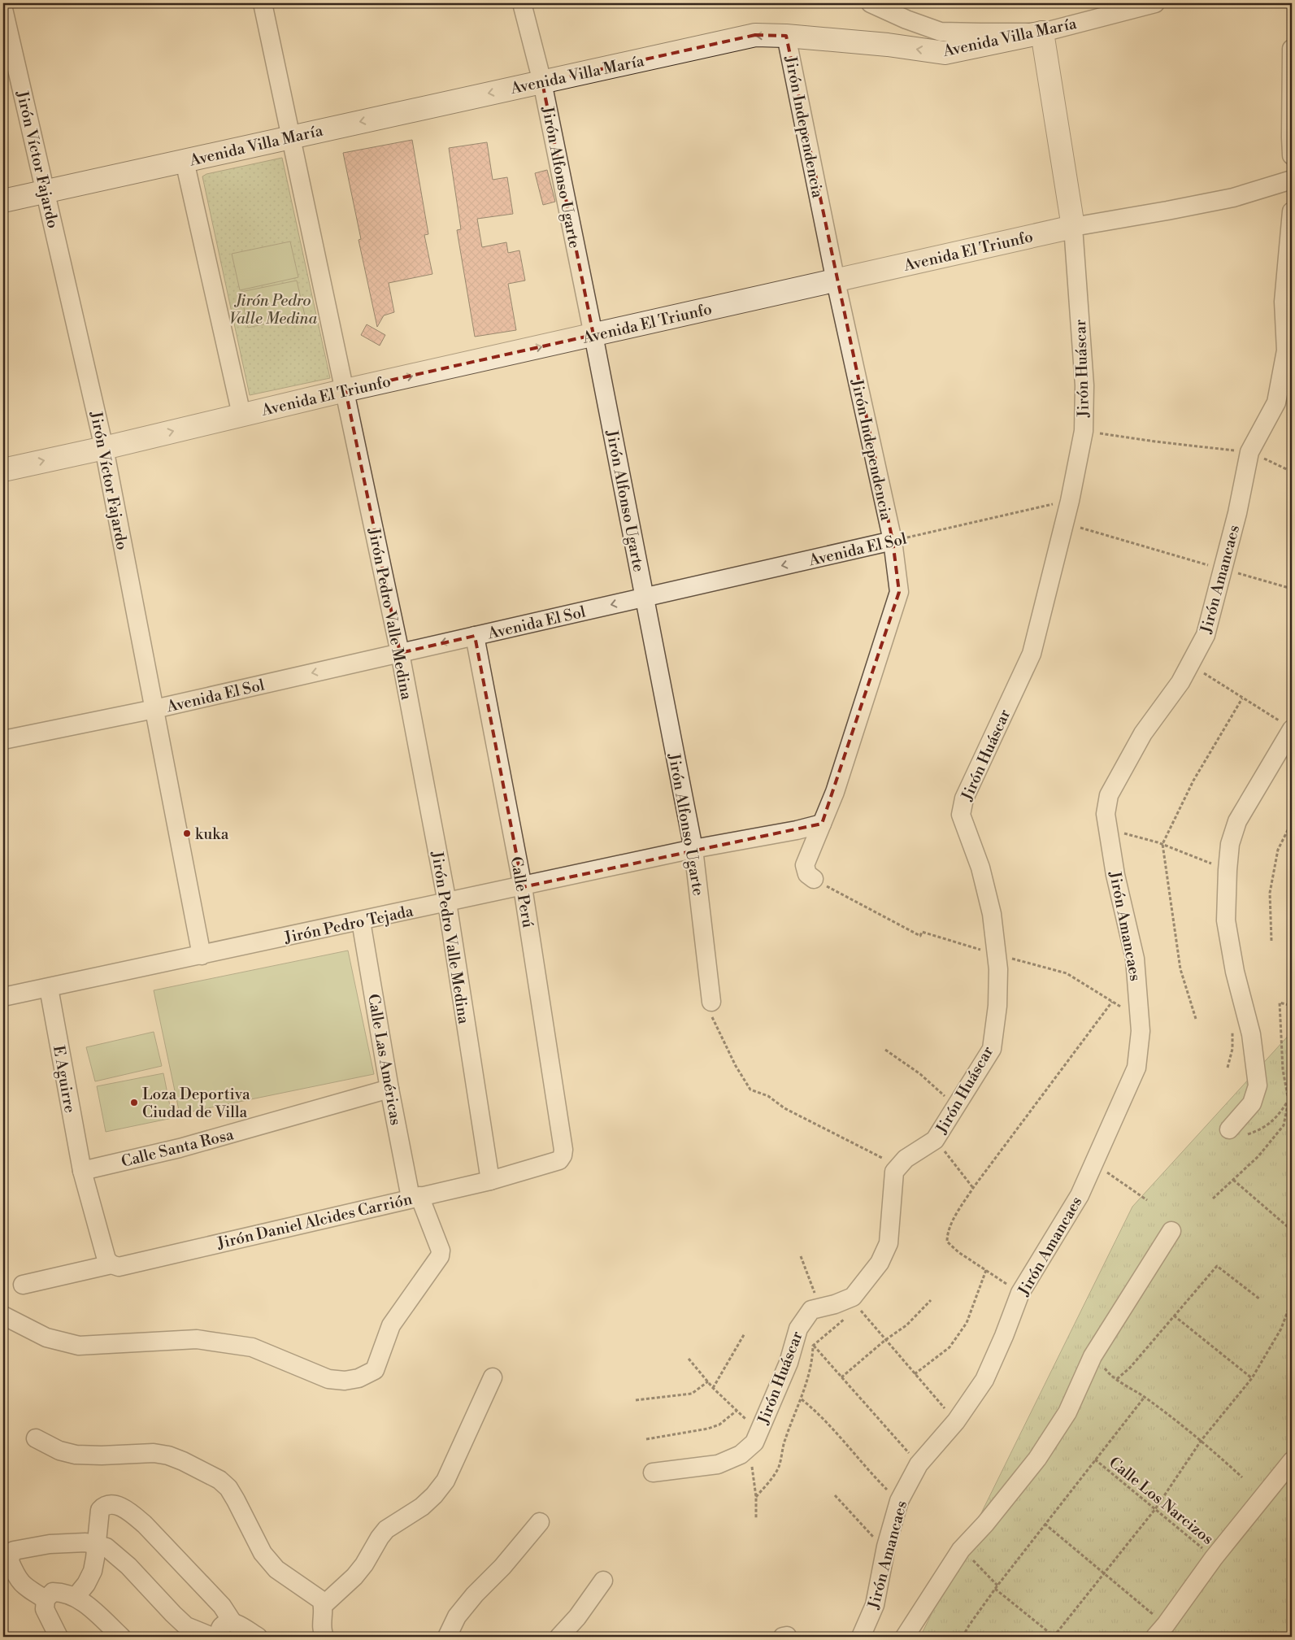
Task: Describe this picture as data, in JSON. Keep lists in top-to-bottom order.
{
  "streets": {
    "street": [
      "Avenida Villa María",
      "Jirón Independencia",
      "Jirón Víctor Fajardo",
      "Jirón Alfonso Ugarte",
      "Avenida El Triunfo",
      "Jirón Huáscar",
      "Avenida El Sol",
      "Jirón Amancaes",
      "Jirón Pedro Valle Medina",
      "Calle Perú",
      "Jirón Pedro Tejada",
      "Calle Las Américas",
      "E Aguirre",
      "Calle Santa Rosa",
      "Jirón Daniel Alcides Carrión"
    ],
    "path": ["Calle Los Narcizos"]
  },
  "crossings": [
    ["Avenida Villa María", "Jirón Independencia"],
    ["Avenida Villa María", "Jirón Víctor Fajardo"],
    ["Avenida Villa María", "Jirón Alfonso Ugarte"],
    ["Avenida Villa María", "Jirón Huáscar"],
    ["Avenida Villa María", "Jirón Pedro Valle Medina"],
    ["Jirón Independencia", "Avenida El Triunfo"],
    ["Jirón Independencia", "Avenida El Sol"],
    ["Jirón Víctor Fajardo", "Avenida El Triunfo"],
    ["Jirón Víctor Fajardo", "Avenida El Sol"],
    ["Jirón Víctor Fajardo", "Jirón Pedro Tejada"],
    ["Jirón Alfonso Ugarte", "Avenida El Triunfo"],
    ["Jirón Alfonso Ugarte", "Avenida El Sol"],
    ["Jirón Alfonso Ugarte", "Jirón Pedro Tejada"],
    ["Avenida El Triunfo", "Jirón Huáscar"],
    ["Avenida El Triunfo", "Jirón Pedro Valle Medina"],
    ["Jirón Huáscar", "Avenida El Sol"],
    ["Avenida El Sol", "Jirón Pedro Valle Medina"],
    ["Avenida El Sol", "Calle Perú"],
    ["Jirón Pedro Valle Medina", "Jirón Pedro Tejada"],
    ["Jirón Pedro Valle Medina", "Jirón Daniel Alcides Carrión"],
    ["Calle Perú", "Jirón Pedro Tejada"],
    ["Calle Perú", "Jirón Daniel Alcides Carrión"],
    ["Jirón Pedro Tejada", "Calle Las Américas"],
    ["Jirón Pedro Tejada", "E Aguirre"],
    ["Calle Las Américas", "Calle Santa Rosa"],
    ["Calle Las Américas", "Jirón Daniel Alcides Carrión"],
    ["E Aguirre", "Calle Santa Rosa"],
    ["E Aguirre", "Jirón Daniel Alcides Carrión"]
  ],
  "one_way": ["Avenida Villa María", "Avenida El Triunfo", "Avenida El Sol"],
  "parks": ["Jirón Pedro Valle Medina"],
  "places": ["kuka", "Loza Deportiva Ciudad de Villa"]
}
